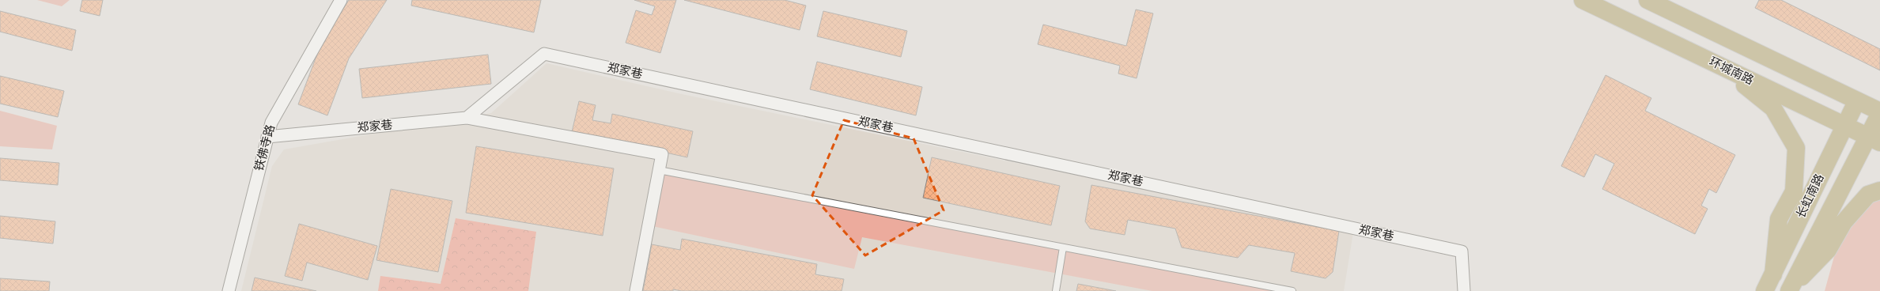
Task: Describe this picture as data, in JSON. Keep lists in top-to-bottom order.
{
  "streets": {
    "highway": ["环城南路", "长虹南路"],
    "street": ["郑家巷", "铁佛寺路"]
  },
  "crossings": [
    ["郑家巷", "铁佛寺路"],
    ["环城南路", "长虹南路"]
  ]
}
